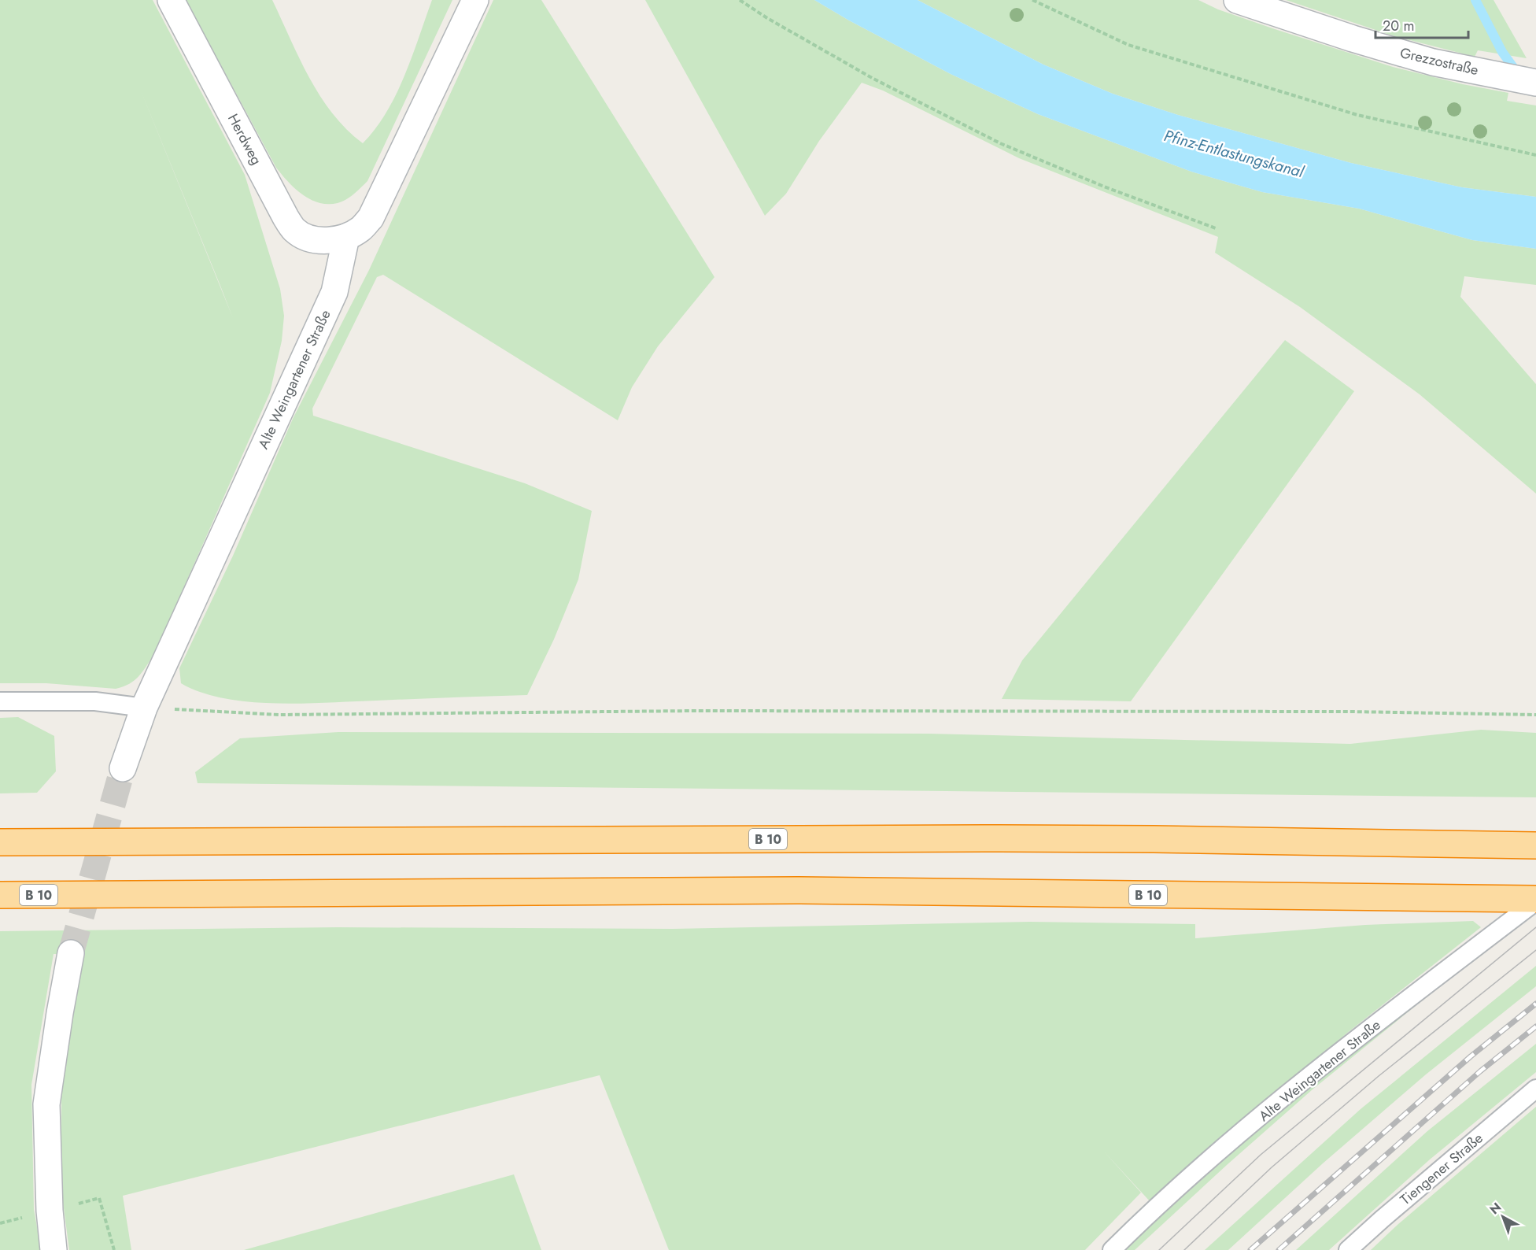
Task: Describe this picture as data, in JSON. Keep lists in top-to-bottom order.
{
  "streets": {
    "highway": ["B 10"],
    "street": ["Grezzostraße", "Herdweg", "Alte Weingartener Straße"],
    "lane": ["Tiengener Straße"]
  },
  "crossings": [
    ["Herdweg", "Alte Weingartener Straße"],
    ["Alte Weingartener Straße", "B 10"]
  ],
  "water": ["Pfinz-Entlastungskanal"],
  "scale_bar": "20 m",
  "north": "top left"
}
